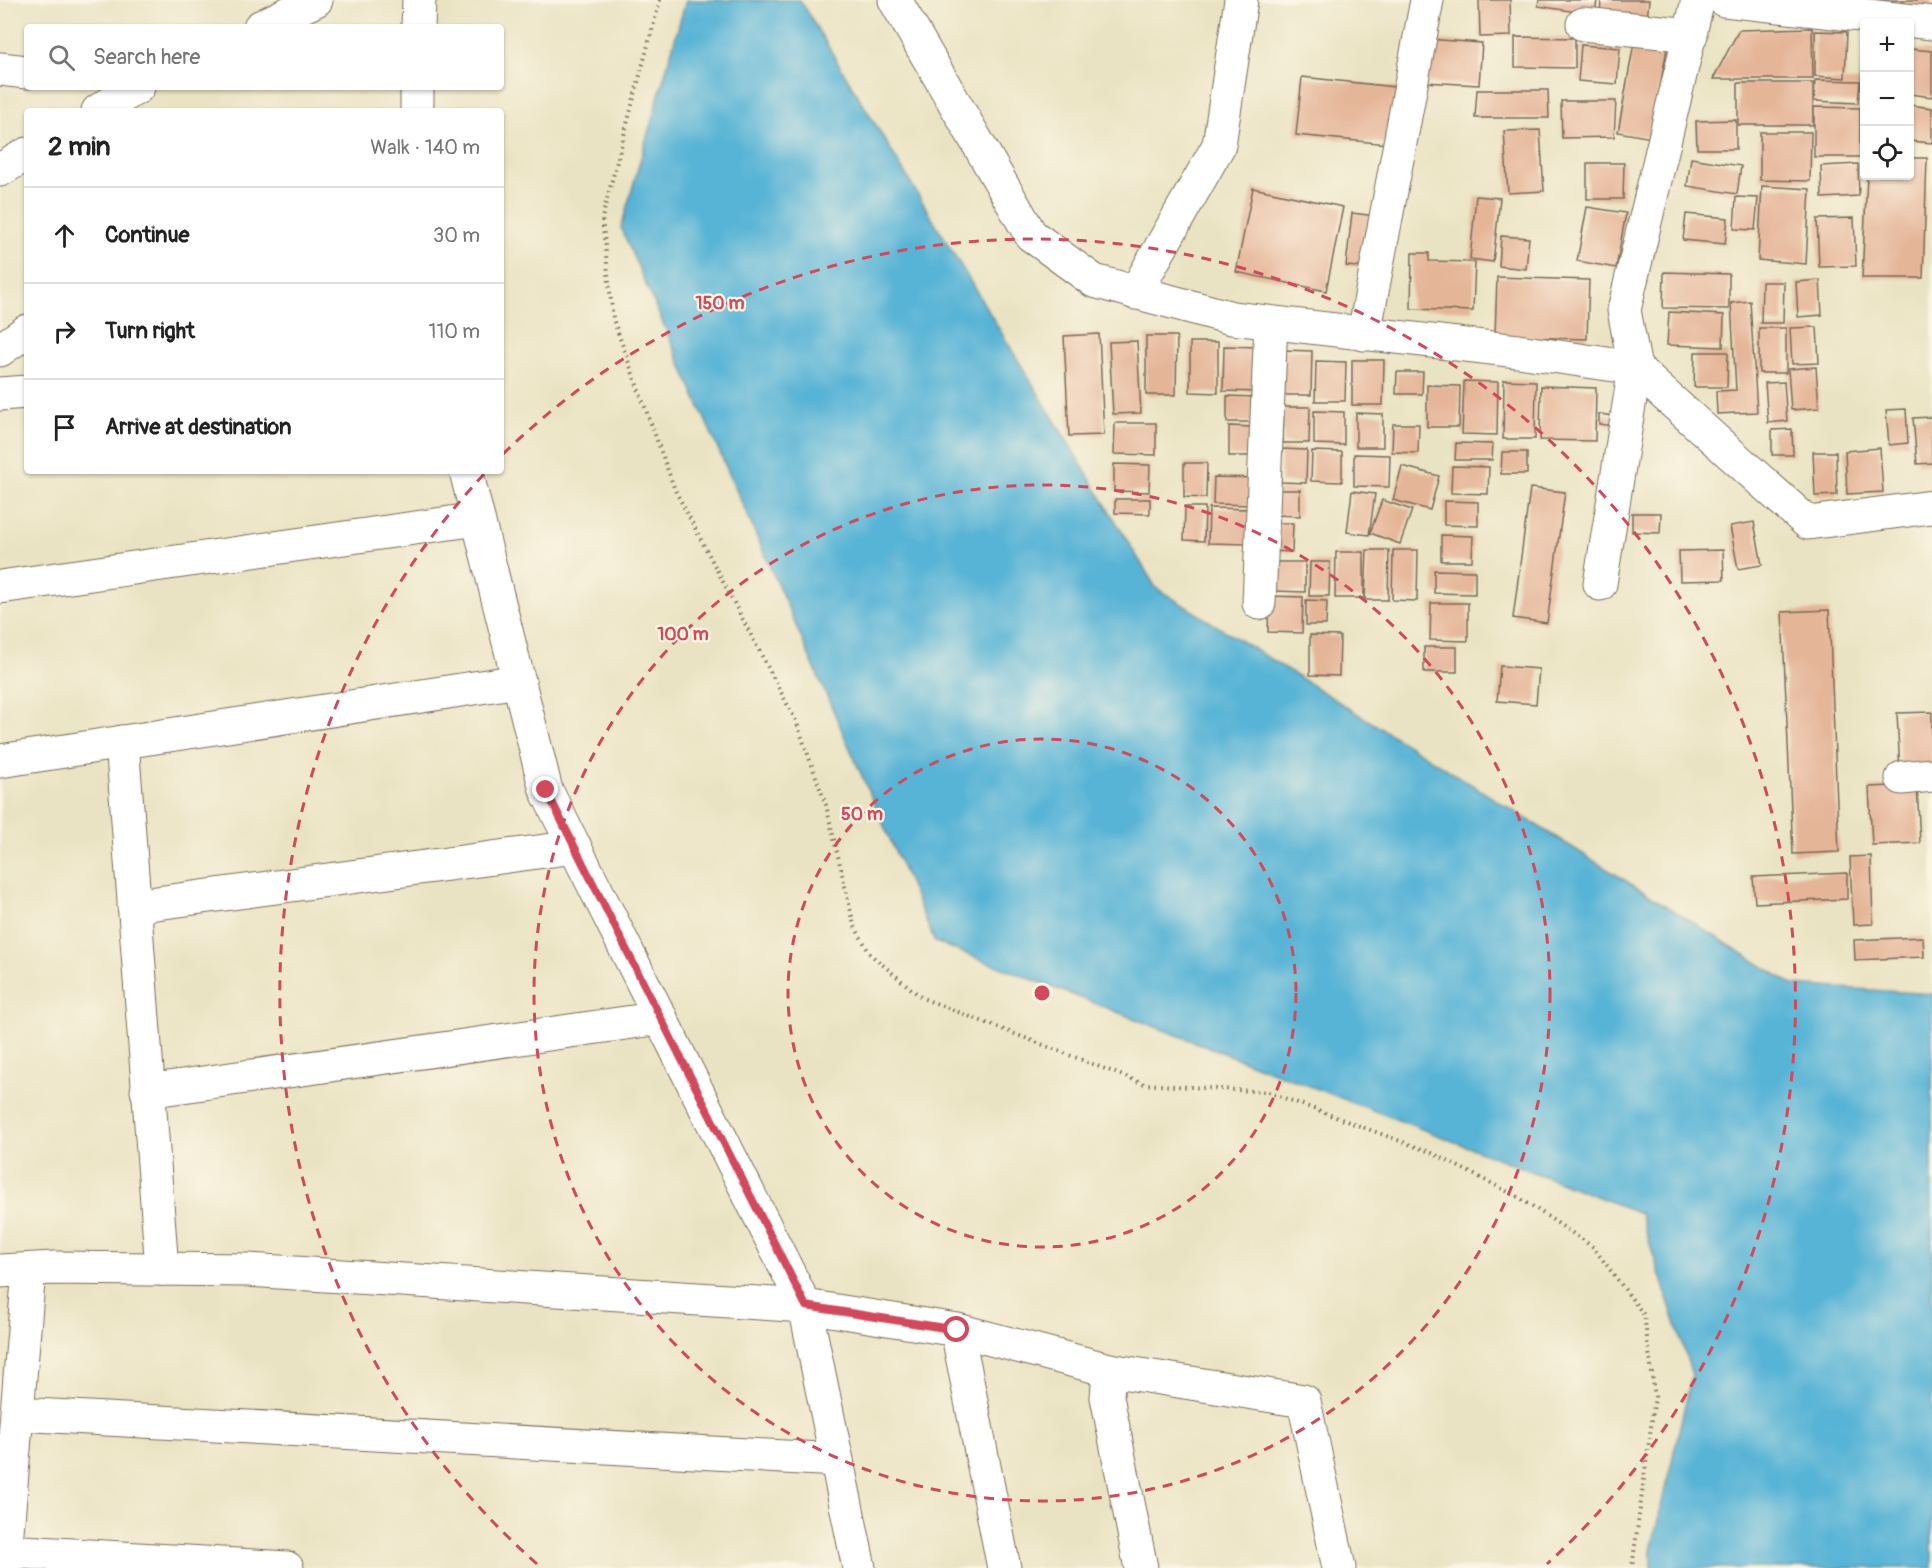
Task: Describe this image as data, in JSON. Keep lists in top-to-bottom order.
{
  "page": {
    "map_buttons": ["+", "−"],
    "search": "Search here",
    "heading": ["2 min", "Walk · 140 m"],
    "list": [
      ["Continue", "30 m"],
      ["Turn right", "110 m"],
      "Arrive at destination"
    ]
  },
  "rings": ["150 m", "100 m", "50 m"]
}
